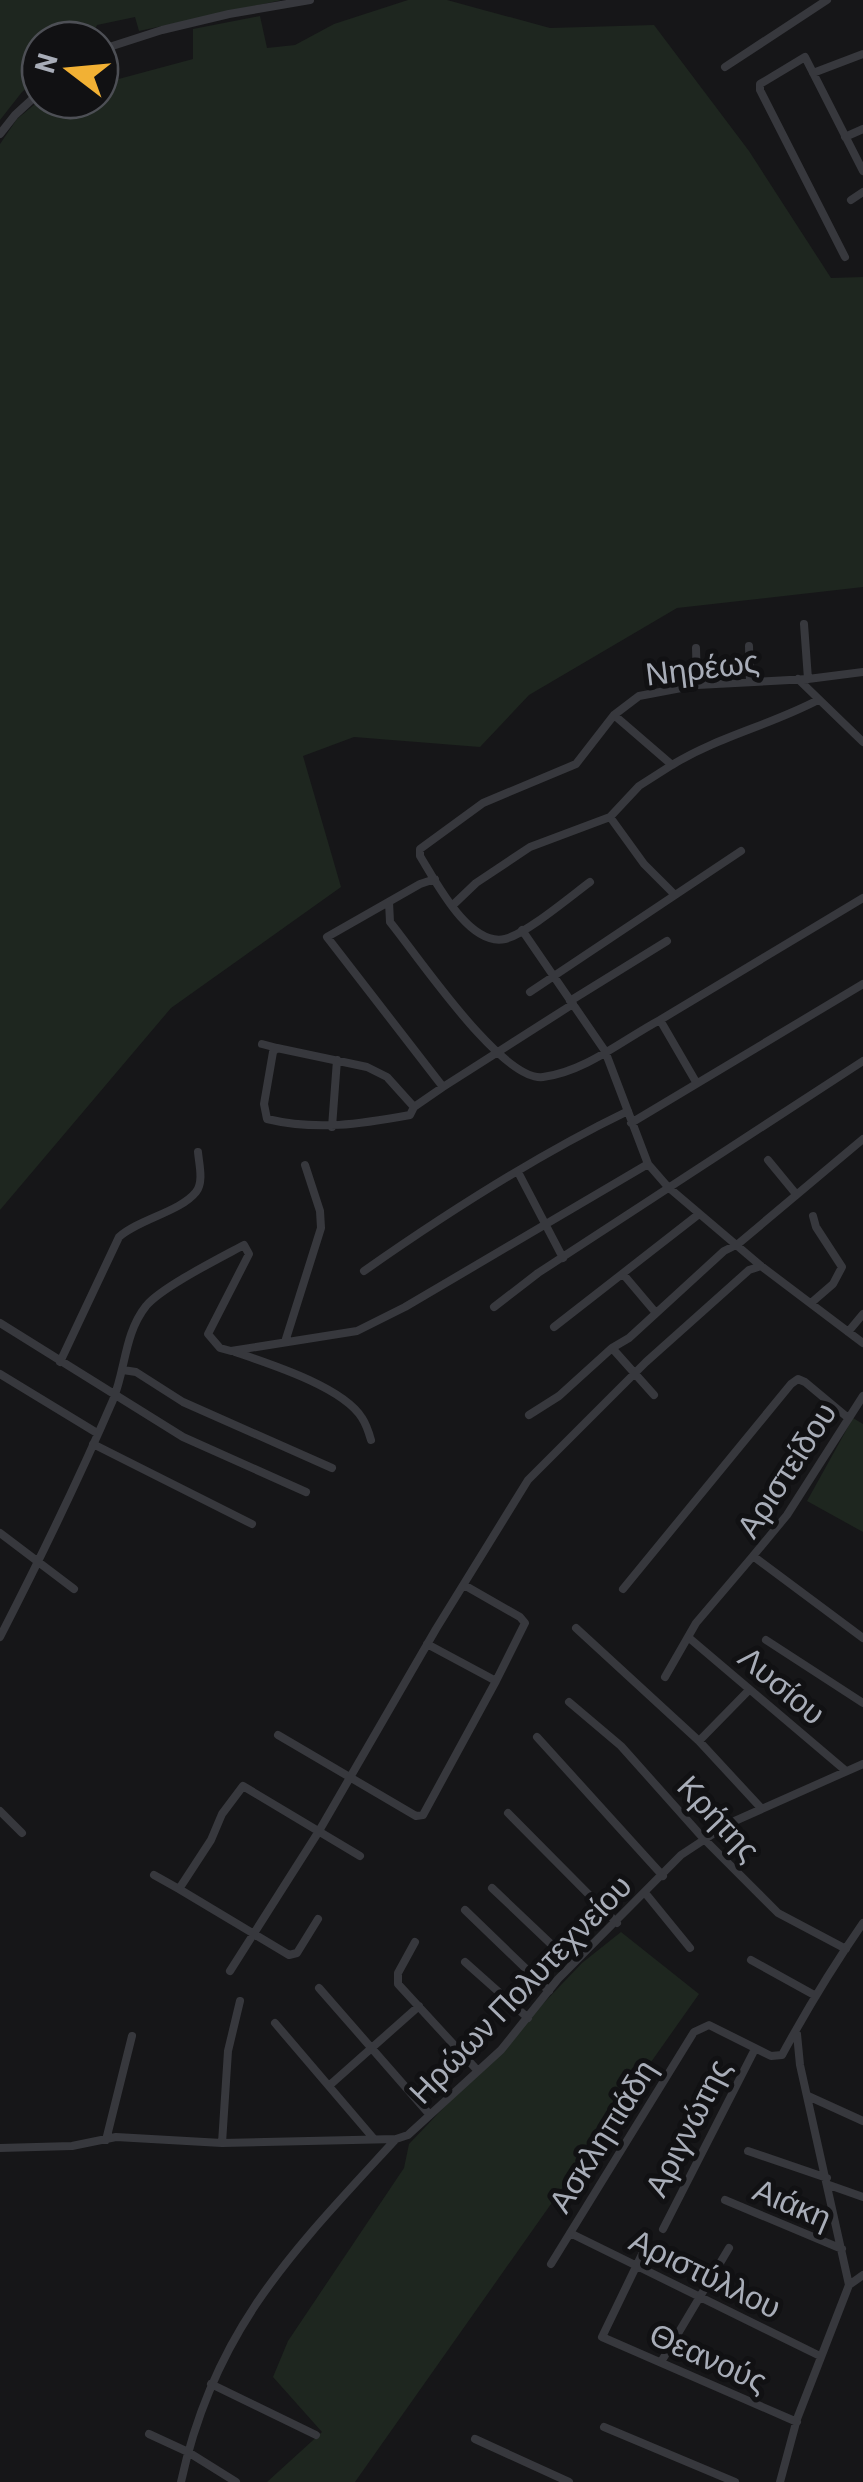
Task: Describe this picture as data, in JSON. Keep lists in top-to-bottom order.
{
  "streets": {
    "street": [
      "Νηρέως",
      "Αριστείδου",
      "Λυσίου",
      "Κρήτης",
      "Ηρώων Πολυτεχνείου",
      "Αριγνώτης",
      "Ασκληπιάδη",
      "Αιάκη",
      "Αριστύλλου",
      "Θεανούς"
    ]
  },
  "crossings": [
    ["Λυσίου", "Ηρώων Πολυτεχνείου"],
    ["Κρήτης", "Ηρώων Πολυτεχνείου"],
    ["Αριγνώτης", "Ασκληπιάδη"],
    ["Ασκληπιάδη", "Αριστύλλου"],
    ["Αριστύλλου", "Θεανούς"]
  ],
  "north": "left"
}
